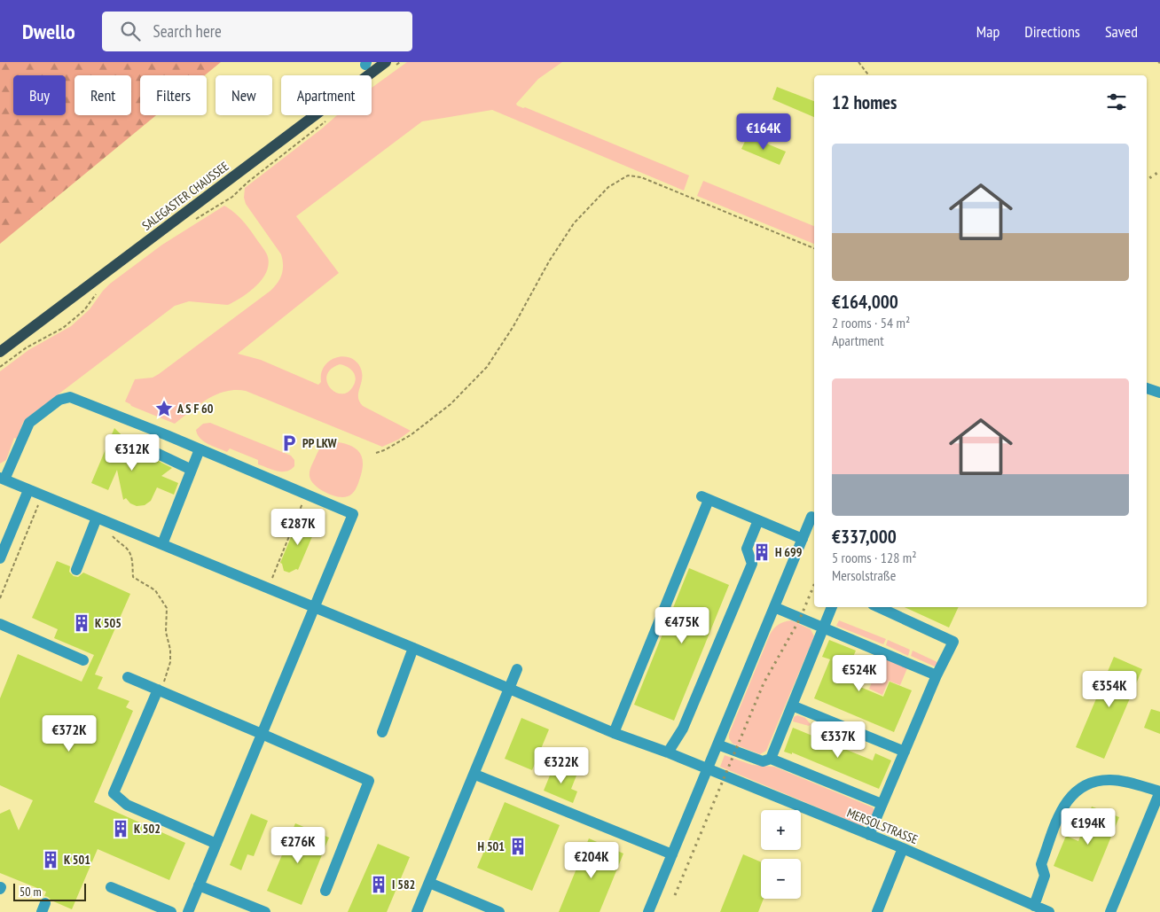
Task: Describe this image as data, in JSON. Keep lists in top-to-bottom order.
{
  "streets": {
    "main road": ["SALEGASTER CHAUSSEE"],
    "street": ["MERSOLSTRASSE"]
  },
  "places": {
    "place": ["A S F 60"],
    "parking": ["PP LKW"],
    "building": [
      "H 699",
      "K 505",
      "K 502",
      "H 501",
      "K 501",
      "I 582"
    ]
  },
  "scale_bar": "50 m",
  "page": {
    "header": "Dwello",
    "search": "Search here",
    "nav": ["Map", "Directions", "Saved"],
    "chip": [
      "Buy",
      "Rent",
      "Filters",
      "New",
      "Apartment"
    ],
    "heading": "12 homes",
    "price": [
      "€164K",
      "€312K",
      "€287K",
      "€475K",
      "€524K",
      "€354K",
      "€372K",
      "€337K",
      "€322K",
      "€194K",
      "€276K",
      "€204K"
    ],
    "list": [
      {
        "name": "€164,000",
        "note": "2 rooms · 54 m² · Apartment"
      },
      {
        "name": "€337,000",
        "note": "5 rooms · 128 m² · Mersolstraße"
      }
    ],
    "map_buttons": ["+", "−"],
    "scale": "50 m"
  }
}
